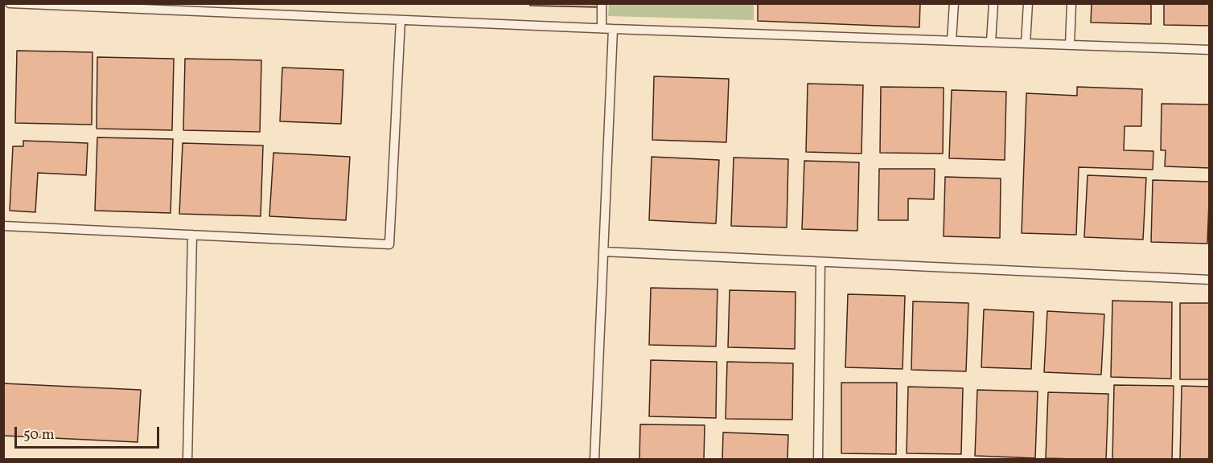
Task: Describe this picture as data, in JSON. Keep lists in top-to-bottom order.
{
  "scale_bar": "50 m"
}
